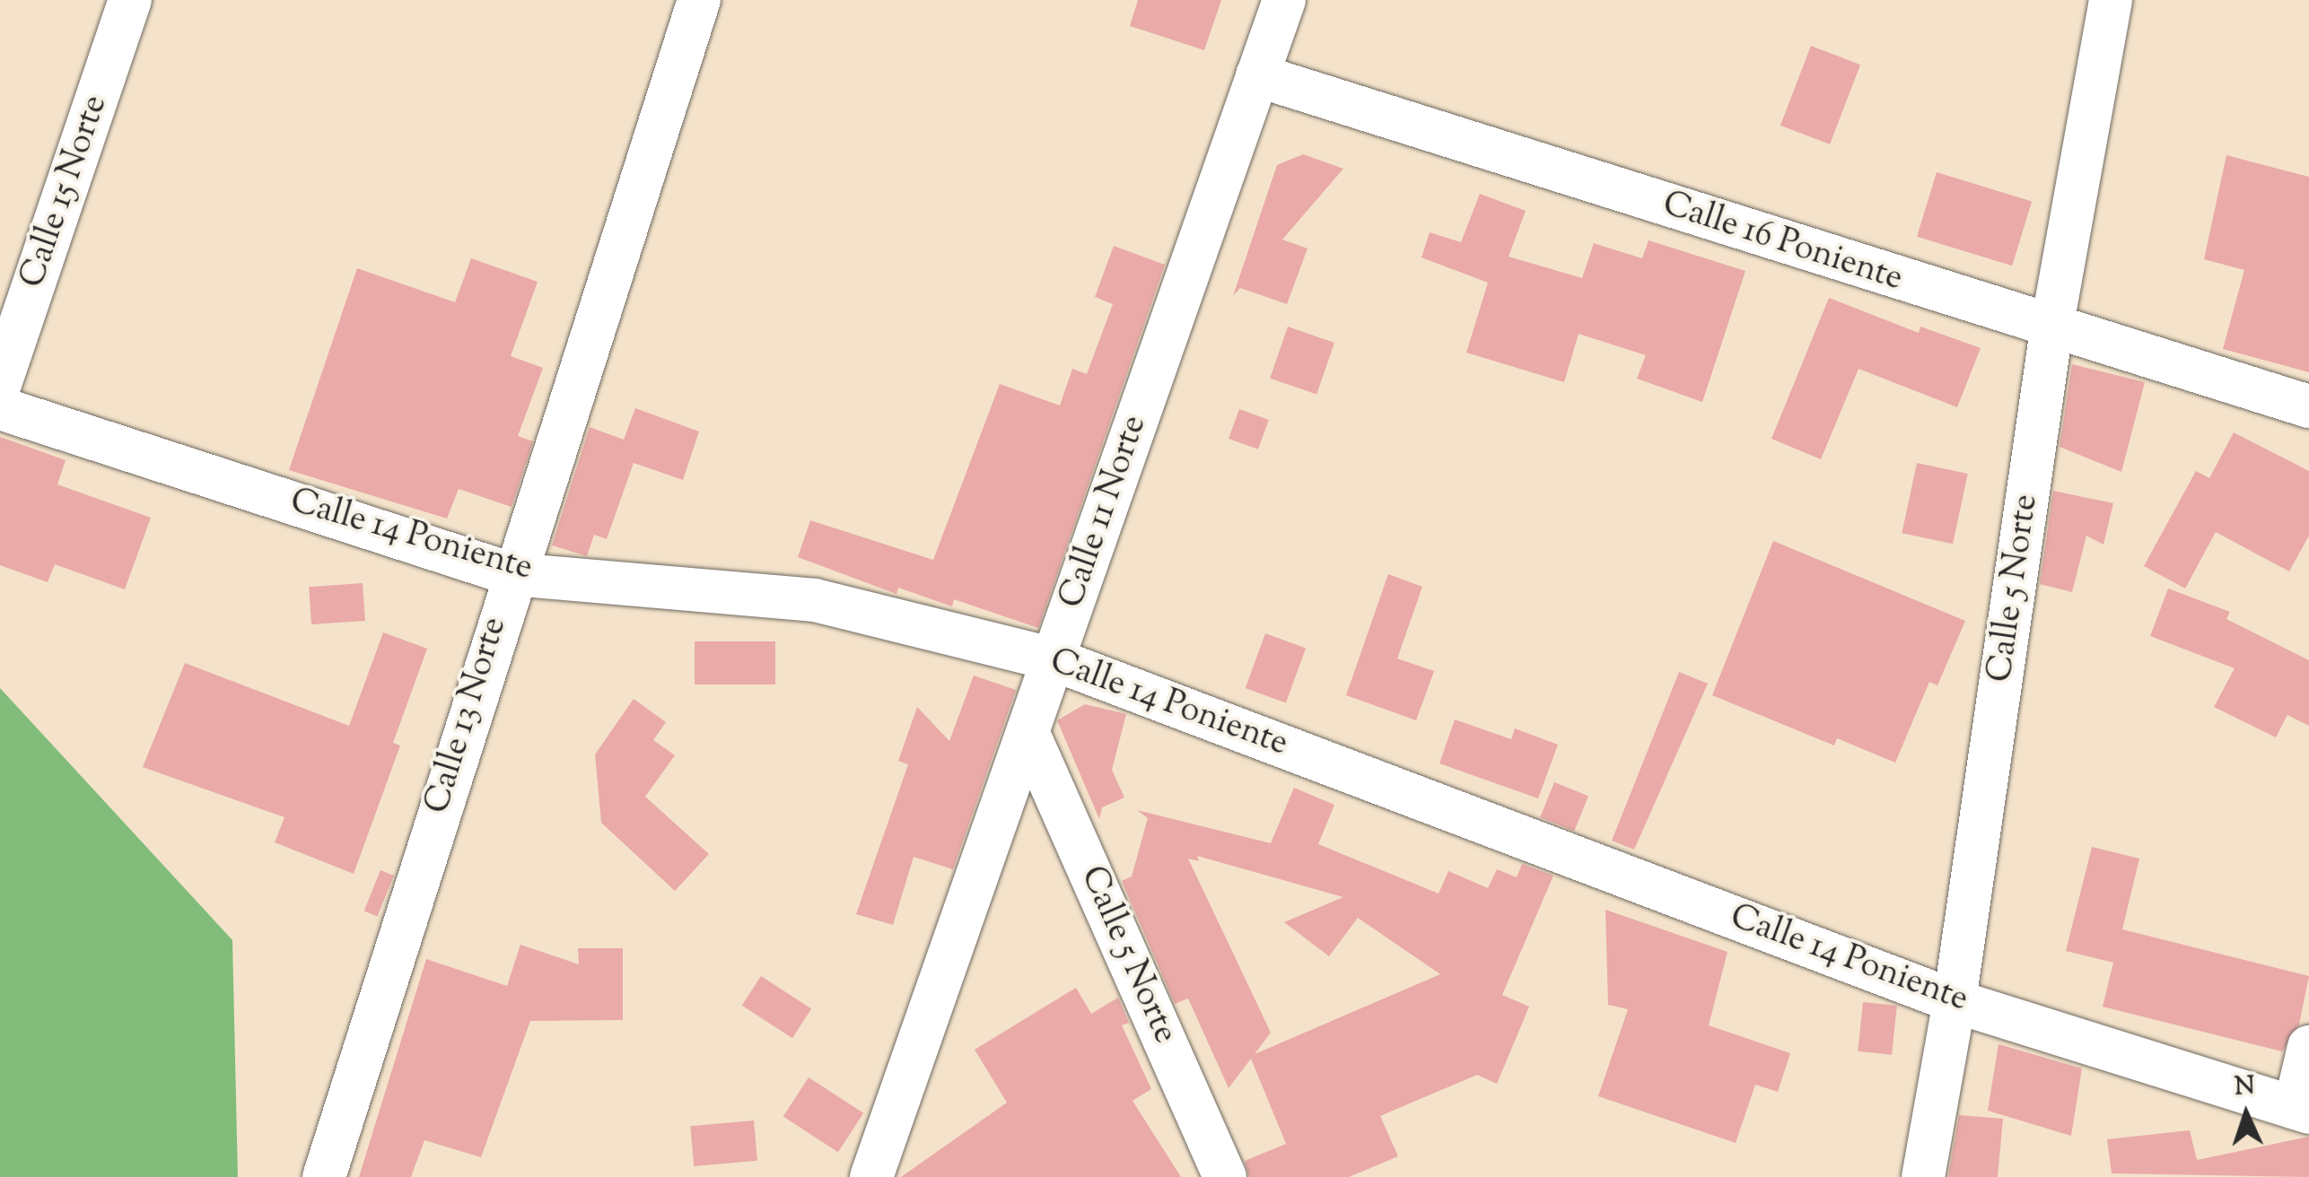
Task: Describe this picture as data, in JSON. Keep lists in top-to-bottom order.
{
  "streets": {
    "street": [
      "Calle 15 Norte",
      "Calle 16 Poniente",
      "Calle 11 Norte",
      "Calle 14 Poniente",
      "Calle 5 Norte",
      "Calle 13 Norte"
    ]
  },
  "crossings": [
    ["Calle 16 Poniente", "Calle 11 Norte"],
    ["Calle 16 Poniente", "Calle 5 Norte"],
    ["Calle 11 Norte", "Calle 14 Poniente"],
    ["Calle 11 Norte", "Calle 5 Norte"],
    ["Calle 14 Poniente", "Calle 5 Norte"],
    ["Calle 14 Poniente", "Calle 13 Norte"]
  ],
  "north": "top"
}
